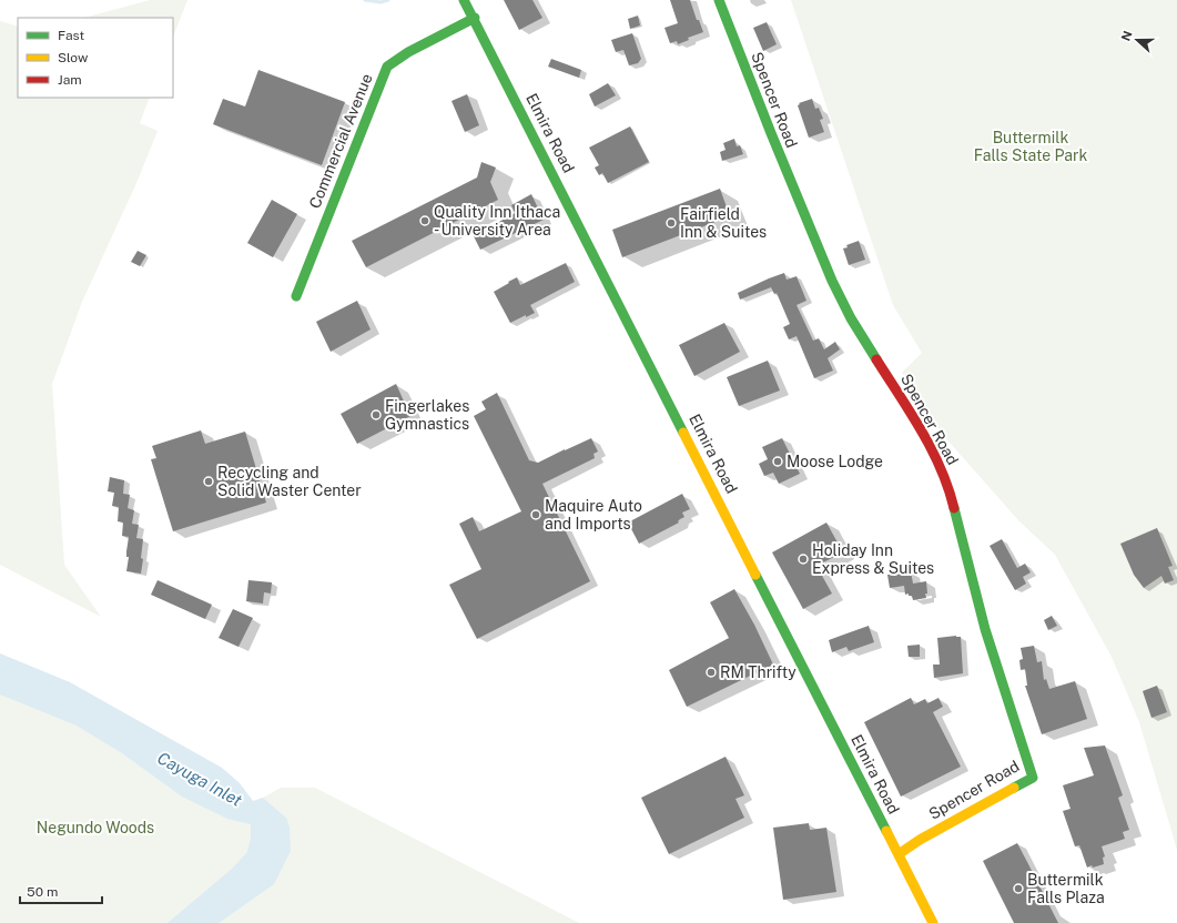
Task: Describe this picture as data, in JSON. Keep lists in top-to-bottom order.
{
  "streets": {
    "main road": ["Spencer Road", "Elmira Road", "Commercial Avenue"]
  },
  "crossings": [
    ["Spencer Road", "Elmira Road"],
    ["Elmira Road", "Commercial Avenue"]
  ],
  "water": ["Cayuga Inlet"],
  "parks": ["Buttermilk Falls State Park", "Negundo Woods"],
  "places": [
    "Quality Inn Ithaca - University Area",
    "Fairfield Inn & Suites",
    "Fingerlakes Gymnastics",
    "Moose Lodge",
    "Recycling and Solid Waster Center",
    "Maquire Auto and Imports",
    "Holiday Inn Express & Suites",
    "RM Thrifty",
    "Buttermilk Falls Plaza"
  ],
  "legend": ["Fast", "Slow", "Jam"],
  "scale_bar": "50 m",
  "north": "left"
}
